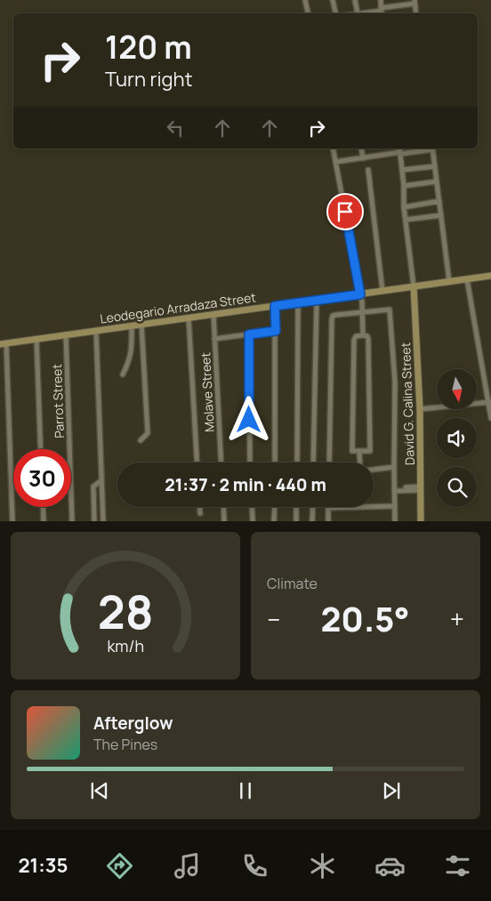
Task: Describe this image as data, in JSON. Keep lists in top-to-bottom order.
{
  "streets": {
    "street": [
      "Leodegario Arradaza Street",
      "Molave Street",
      "Parrot Street",
      "David G. Calina Street"
    ]
  },
  "crossings": [
    ["Leodegario Arradaza Street", "Molave Street"],
    ["Leodegario Arradaza Street", "Parrot Street"],
    ["Leodegario Arradaza Street", "David G. Calina Street"]
  ],
  "north": "bottom",
  "page": {
    "turn": ["120 m", "Turn right"],
    "limit": "30",
    "trip": "21:37 · 2 min · 440 m",
    "tile": "Climate",
    "heat": ["−", "20.5°", "+"],
    "song": ["Afterglow", "The Pines"],
    "tabs": "21:35",
    "gauge": ["28", "km/h"]
  }
}
